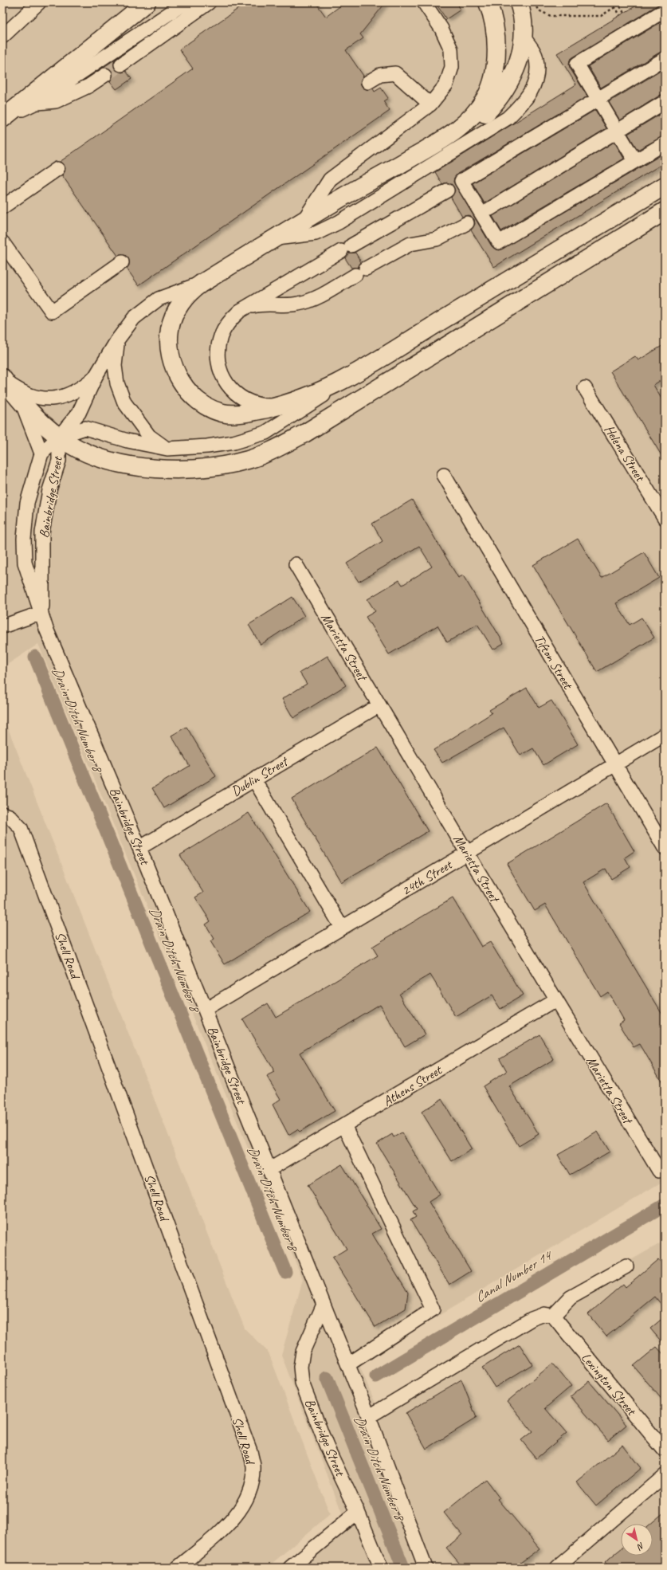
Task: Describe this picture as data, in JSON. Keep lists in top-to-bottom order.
{
  "streets": {
    "street": [
      "Helena Street",
      "Bainbridge Street",
      "Marietta Street",
      "Tifton Street",
      "Dublin Street",
      "24th Street",
      "Shell Road",
      "Athens Street",
      "Lexington Street"
    ]
  },
  "crossings": [
    ["Bainbridge Street", "Dublin Street"],
    ["Bainbridge Street", "24th Street"],
    ["Bainbridge Street", "Athens Street"],
    ["Marietta Street", "Dublin Street"],
    ["Marietta Street", "24th Street"],
    ["Marietta Street", "Athens Street"],
    ["Tifton Street", "24th Street"]
  ],
  "water": ["Drain Ditch Number 8", "Canal Number 14"],
  "north": "bottom right"
}
